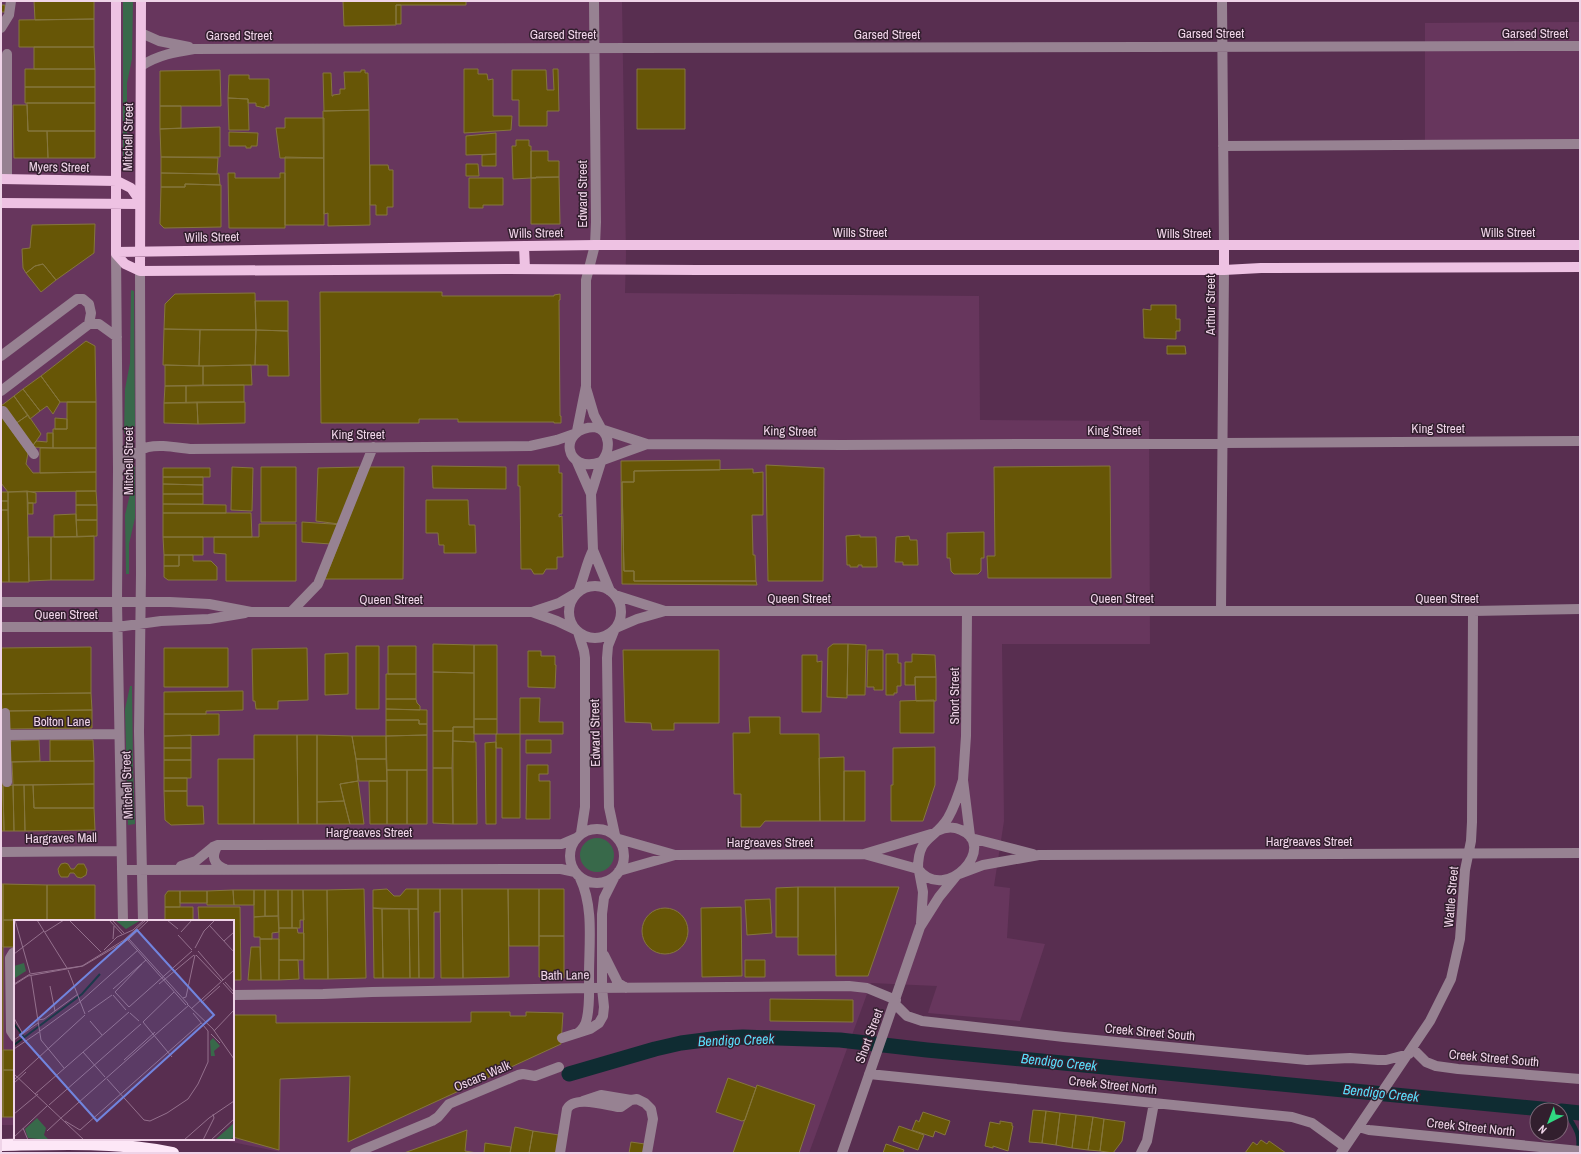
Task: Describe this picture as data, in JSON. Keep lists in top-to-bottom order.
{
  "streets": {
    "main road": [
      "Mitchell Street",
      "Myers Street",
      "Wills Street",
      "Arthur Street"
    ],
    "street": [
      "Garsed Street",
      "Edward Street",
      "King Street",
      "Queen Street",
      "Short Street",
      "Bolton Lane",
      "Hargreaves Street",
      "Hargraves Mall",
      "Wattle Street",
      "Bath Lane",
      "Creek Street South",
      "Oscars Walk",
      "Creek Street North"
    ]
  },
  "crossings": [
    ["Garsed Street", "Mitchell Street"],
    ["Garsed Street", "Edward Street"],
    ["Garsed Street", "Arthur Street"],
    ["Mitchell Street", "Myers Street"],
    ["Mitchell Street", "Wills Street"],
    ["Mitchell Street", "King Street"],
    ["Mitchell Street", "Queen Street"],
    ["Mitchell Street", "Bolton Lane"],
    ["Mitchell Street", "Hargraves Mall"],
    ["Edward Street", "Wills Street"],
    ["Edward Street", "King Street"],
    ["Edward Street", "Queen Street"],
    ["Edward Street", "Hargreaves Street"],
    ["Wills Street", "Arthur Street"],
    ["Arthur Street", "King Street"],
    ["Arthur Street", "Queen Street"],
    ["Queen Street", "Short Street"],
    ["Queen Street", "Wattle Street"],
    ["Short Street", "Hargreaves Street"],
    ["Short Street", "Bath Lane"],
    ["Short Street", "Creek Street South"],
    ["Short Street", "Creek Street North"],
    ["Hargreaves Street", "Wattle Street"],
    ["Wattle Street", "Creek Street South"],
    ["Wattle Street", "Creek Street North"],
    ["Bath Lane", "Creek Street South"]
  ],
  "water": ["Bendigo Creek"],
  "north": "bottom left"
}
